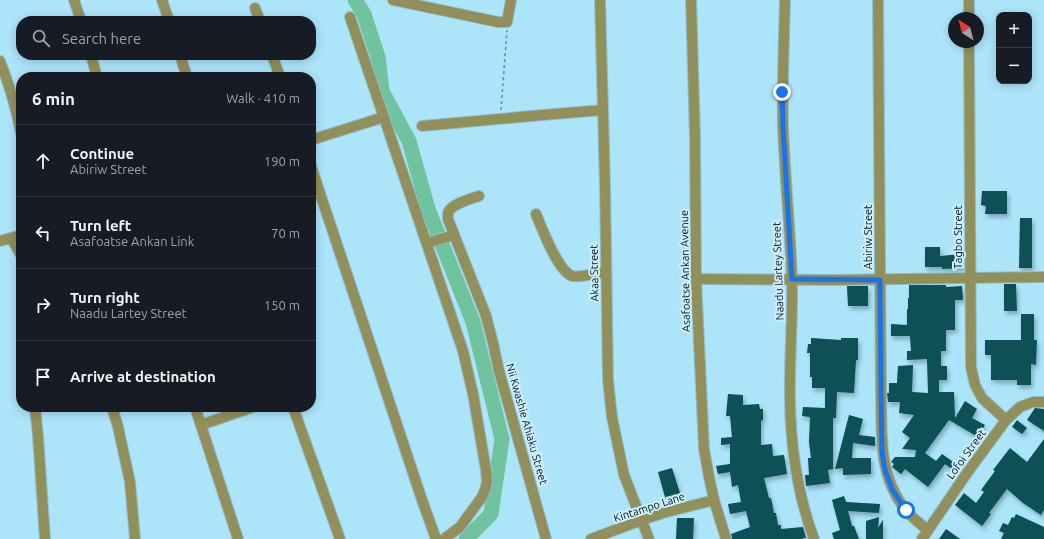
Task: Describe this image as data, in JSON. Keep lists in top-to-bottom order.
{
  "streets": {
    "street": [
      "Abiriw Street",
      "Tagbo Street",
      "Asafoatse Ankan Avenue",
      "Naadu Lartey Street",
      "Akaa Street",
      "Nii Kwashie Ahiaku Street",
      "Lofoi Street",
      "Kintampo Lane"
    ]
  },
  "crossings": [
    ["Abiriw Street", "Lofoi Street"],
    ["Tagbo Street", "Lofoi Street"],
    ["Asafoatse Ankan Avenue", "Kintampo Lane"],
    ["Akaa Street", "Kintampo Lane"]
  ],
  "north": "top left",
  "page": {
    "map_buttons": ["+", "−"],
    "search": "Search here",
    "heading": ["6 min", "Walk · 410 m"],
    "list": [
      ["Continue", "Abiriw Street", "190 m"],
      ["Turn left", "Asafoatse Ankan Link", "70 m"],
      ["Turn right", "Naadu Lartey Street", "150 m"],
      "Arrive at destination"
    ]
  }
}
